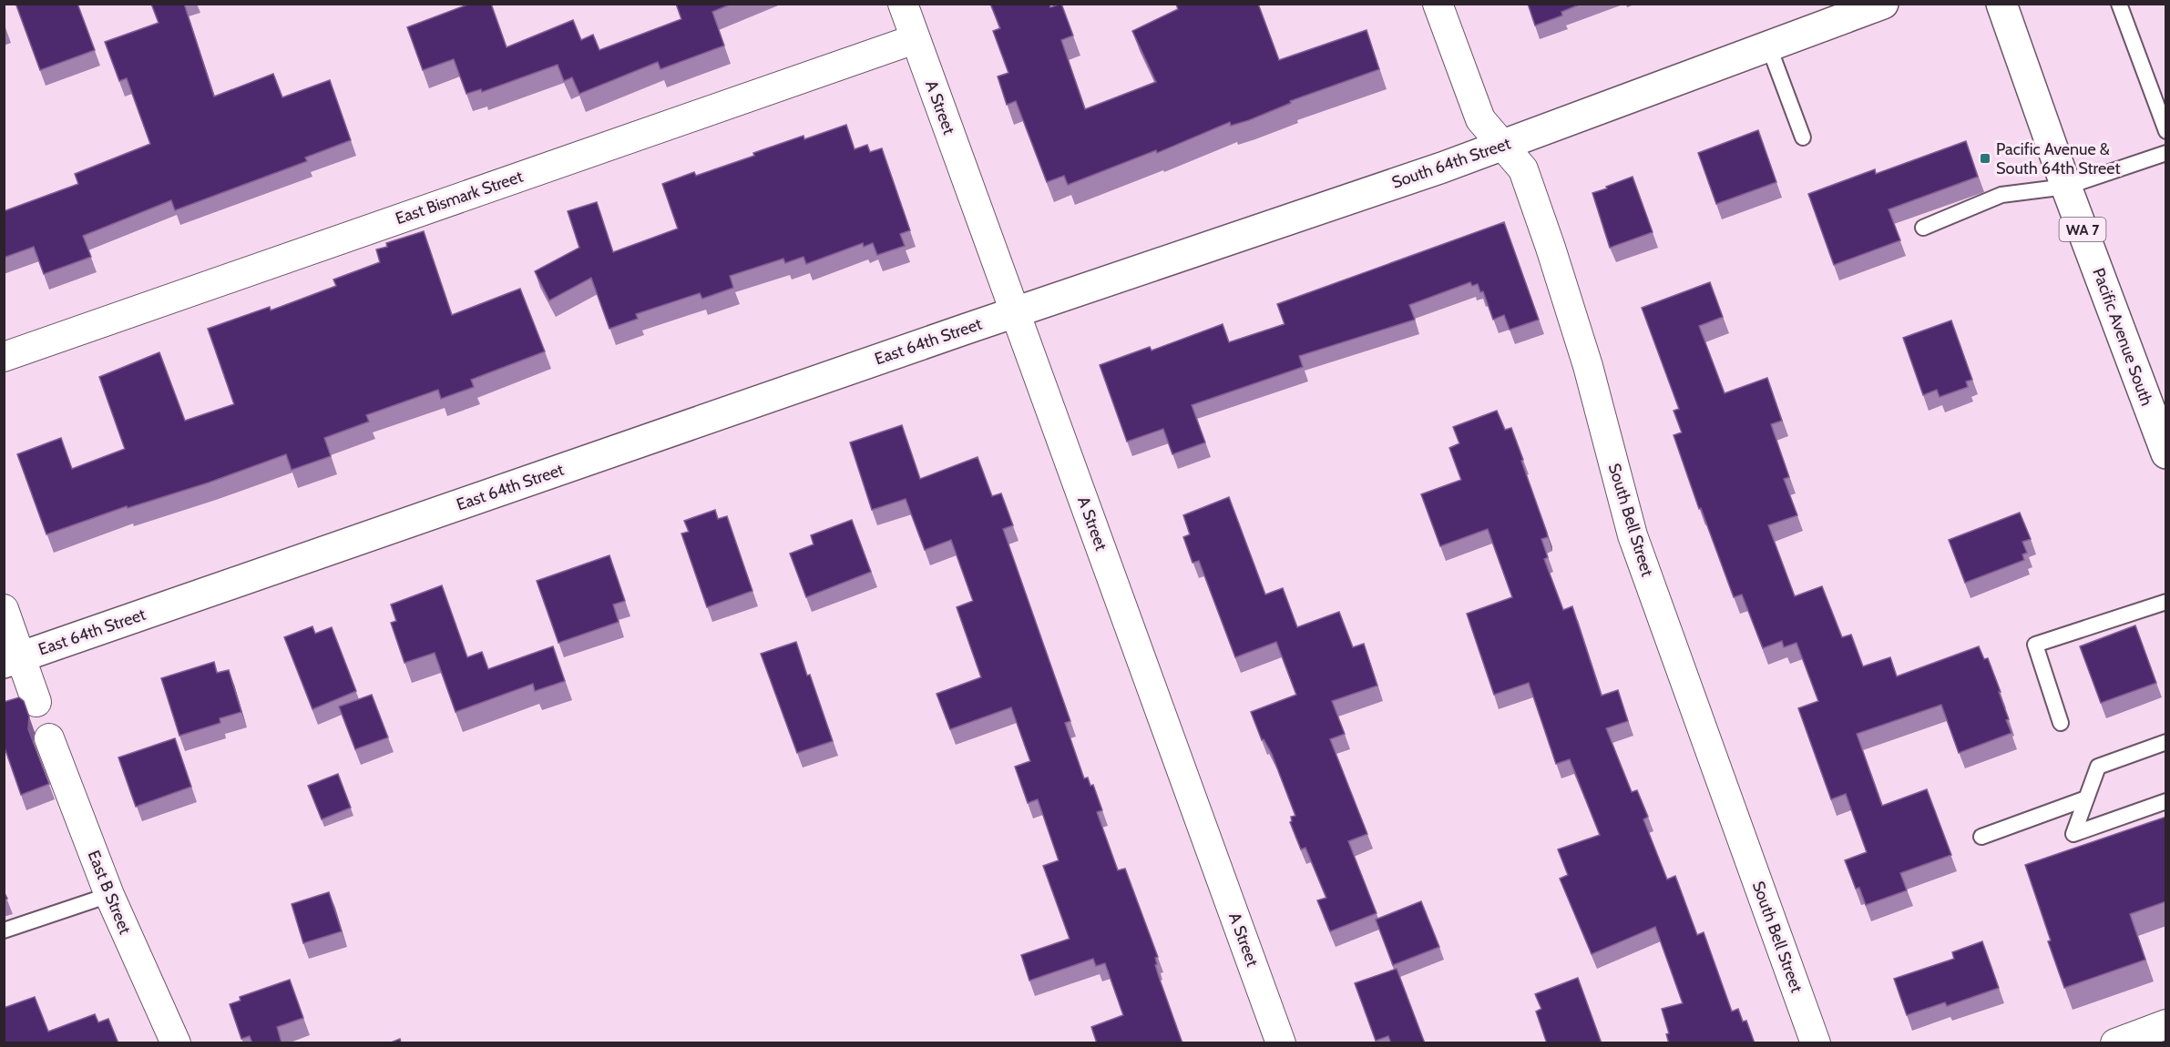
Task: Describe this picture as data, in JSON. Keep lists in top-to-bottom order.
{
  "streets": {
    "street": [
      "A Street",
      "South 64th Street",
      "East Bismark Street",
      "WA 7",
      "Pacific Avenue South",
      "East 64th Street",
      "South Bell Street",
      "East B Street"
    ]
  },
  "crossings": [
    ["A Street", "South 64th Street"],
    ["A Street", "East Bismark Street"],
    ["A Street", "East 64th Street"],
    ["South 64th Street", "East 64th Street"],
    ["South 64th Street", "South Bell Street"]
  ],
  "places": {
    "transit": ["Pacific Avenue & South 64th Street"]
  }
}
